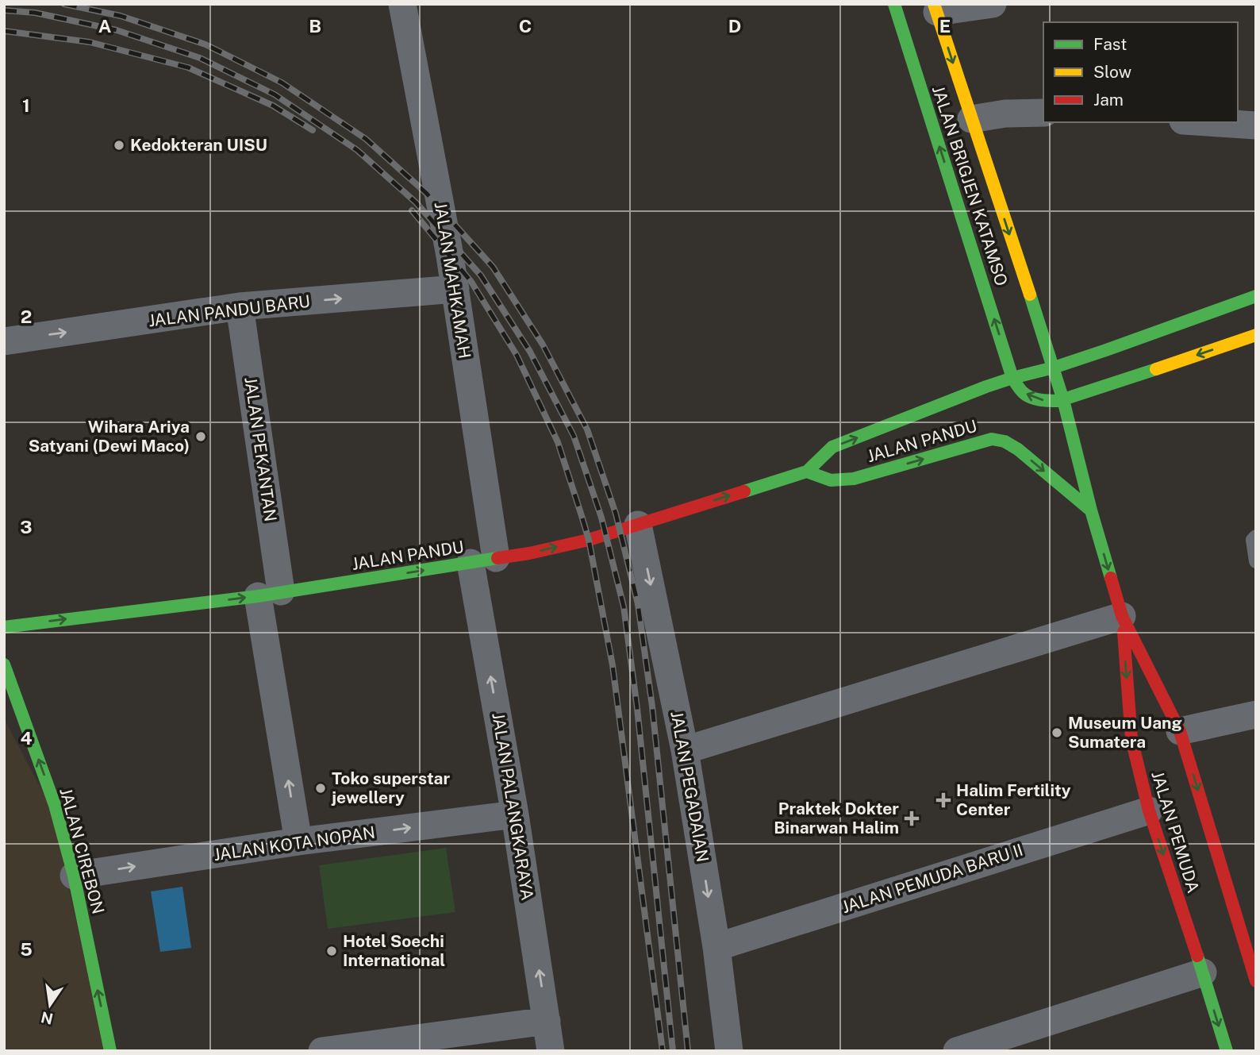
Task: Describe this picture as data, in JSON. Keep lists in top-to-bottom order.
{
  "streets": {
    "main road": [
      "JALAN BRIGJEN KATAMSO",
      "JALAN PANDU",
      "JALAN PEMUDA",
      "JALAN CIREBON"
    ],
    "street": [
      "JALAN MAHKAMAH",
      "JALAN PANDU BARU",
      "JALAN PEKANTAN",
      "JALAN PEGADAIAN",
      "JALAN PALANGKARAYA",
      "JALAN KOTA NOPAN",
      "JALAN PEMUDA BARU II"
    ]
  },
  "crossings": [
    ["JALAN BRIGJEN KATAMSO", "JALAN PANDU"],
    ["JALAN BRIGJEN KATAMSO", "JALAN PEMUDA"],
    ["JALAN MAHKAMAH", "JALAN PANDU BARU"],
    ["JALAN MAHKAMAH", "JALAN PANDU"],
    ["JALAN MAHKAMAH", "JALAN PALANGKARAYA"],
    ["JALAN PANDU BARU", "JALAN PEKANTAN"],
    ["JALAN PANDU", "JALAN PEKANTAN"],
    ["JALAN PANDU", "JALAN PEGADAIAN"],
    ["JALAN PANDU", "JALAN PALANGKARAYA"],
    ["JALAN PANDU", "JALAN PEMUDA"],
    ["JALAN PEKANTAN", "JALAN KOTA NOPAN"],
    ["JALAN PEGADAIAN", "JALAN PEMUDA BARU II"],
    ["JALAN PALANGKARAYA", "JALAN KOTA NOPAN"],
    ["JALAN PEMUDA", "JALAN PEMUDA BARU II"],
    ["JALAN KOTA NOPAN", "JALAN CIREBON"]
  ],
  "one_way": [
    "JALAN PANDU BARU",
    "JALAN PANDU",
    "JALAN PEKANTAN",
    "JALAN PEGADAIAN",
    "JALAN PALANGKARAYA",
    "JALAN PEMUDA",
    "JALAN CIREBON"
  ],
  "places": {
    "other": [
      "Kedokteran UISU",
      "Wihara Ariya Satyani (Dewi Maco)",
      "Museum Uang Sumatera",
      "Toko superstar jewellery",
      "Hotel Soechi International"
    ],
    "health": ["Halim Fertility Center", "Praktek Dokter Binarwan Halim"]
  },
  "legend": ["Fast", "Slow", "Jam"],
  "north": "bottom",
  "grid": {
    "columns": [
      "A",
      "B",
      "C",
      "D",
      "E"
    ],
    "rows": [
      "1",
      "2",
      "3",
      "4",
      "5"
    ]
  }
}
